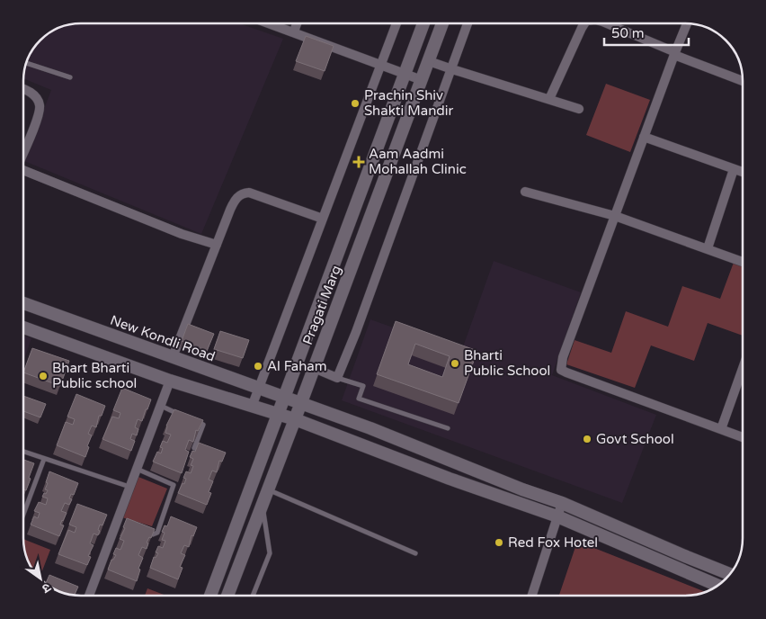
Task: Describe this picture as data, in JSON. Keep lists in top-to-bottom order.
{
  "streets": {
    "street": ["Pragati Marg", "New Kondli Road"]
  },
  "crossings": [
    ["Pragati Marg", "New Kondli Road"]
  ],
  "places": {
    "other": [
      "Prachin Shiv Shakti Mandir",
      "Bharti Public School",
      "Al Faham",
      "Bhart Bharti Public school",
      "Govt School",
      "Red Fox Hotel"
    ],
    "health": ["Aam Aadmi Mohallah Clinic"]
  },
  "scale_bar": "50 m",
  "north": "bottom right"
}
